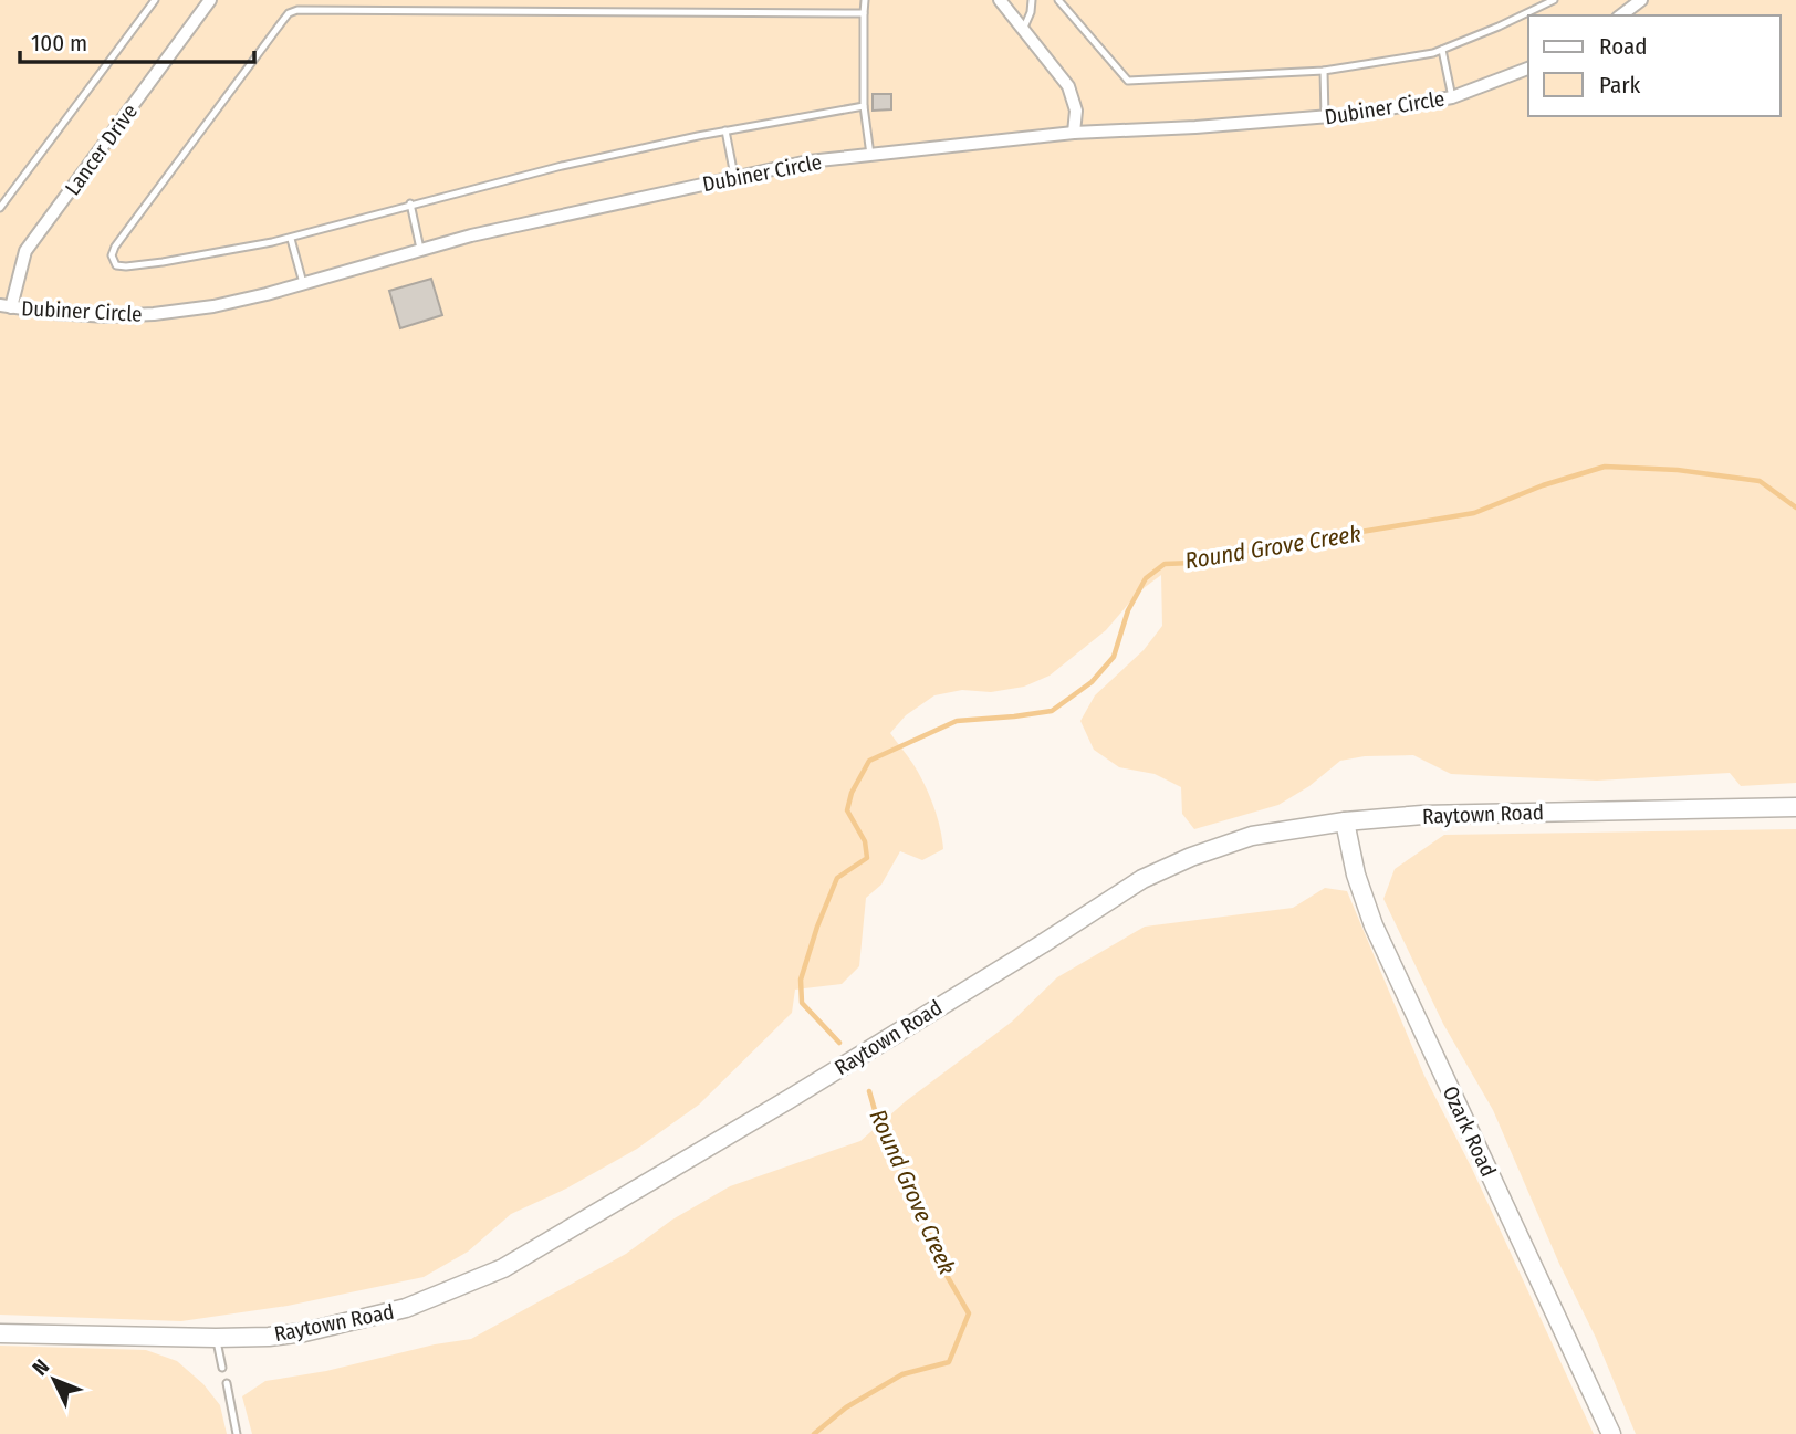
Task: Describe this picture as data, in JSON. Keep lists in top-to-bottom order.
{
  "streets": {
    "main road": ["Raytown Road", "Ozark Road"],
    "street": ["Dubiner Circle", "Lancer Drive"]
  },
  "crossings": [
    ["Dubiner Circle", "Lancer Drive"],
    ["Raytown Road", "Ozark Road"]
  ],
  "water": ["Round Grove Creek"],
  "legend": ["Road", "Park"],
  "scale_bar": "100 m",
  "north": "top left"
}
